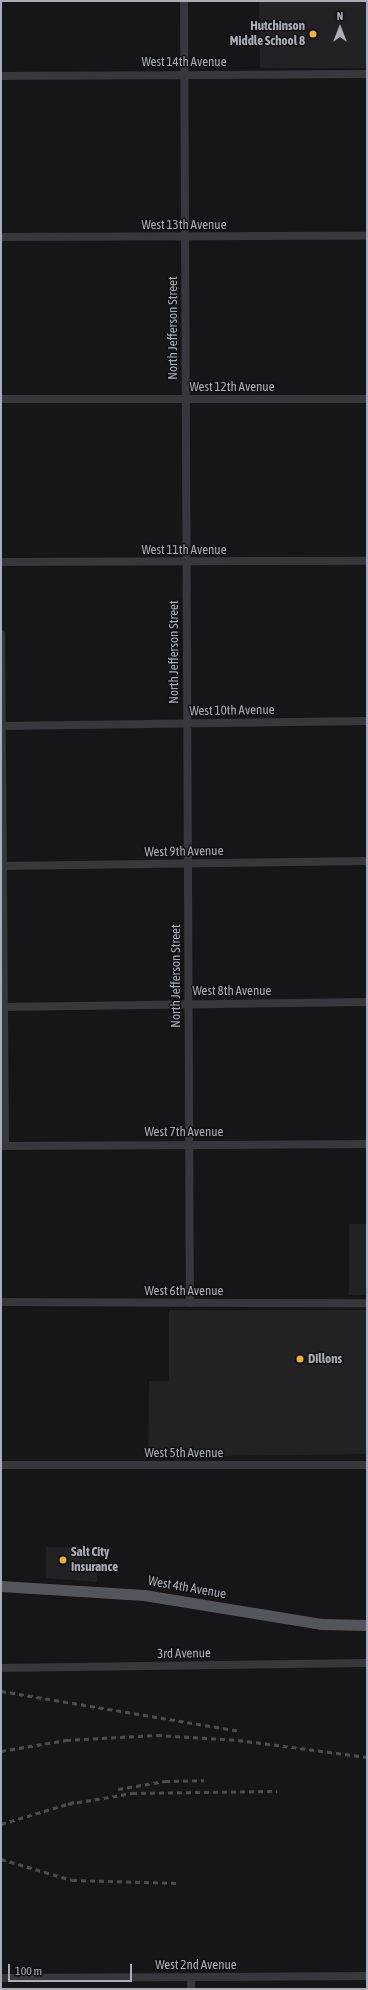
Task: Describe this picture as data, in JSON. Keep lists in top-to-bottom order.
{
  "streets": {
    "main road": ["West 4th Avenue"],
    "street": [
      "West 14th Avenue",
      "West 13th Avenue",
      "North Jefferson Street",
      "West 12th Avenue",
      "West 11th Avenue",
      "West 10th Avenue",
      "West 9th Avenue",
      "West 8th Avenue",
      "West 7th Avenue",
      "West 6th Avenue",
      "West 5th Avenue",
      "3rd Avenue",
      "West 2nd Avenue"
    ]
  },
  "crossings": [
    ["West 14th Avenue", "North Jefferson Street"],
    ["West 13th Avenue", "North Jefferson Street"],
    ["North Jefferson Street", "West 12th Avenue"],
    ["North Jefferson Street", "West 11th Avenue"],
    ["North Jefferson Street", "West 10th Avenue"],
    ["North Jefferson Street", "West 9th Avenue"],
    ["North Jefferson Street", "West 8th Avenue"],
    ["North Jefferson Street", "West 7th Avenue"],
    ["North Jefferson Street", "West 6th Avenue"]
  ],
  "places": ["Hutchinson Middle School 8", "Dillons", "Salt City Insurance"],
  "scale_bar": "100 m",
  "north": "top"
}
